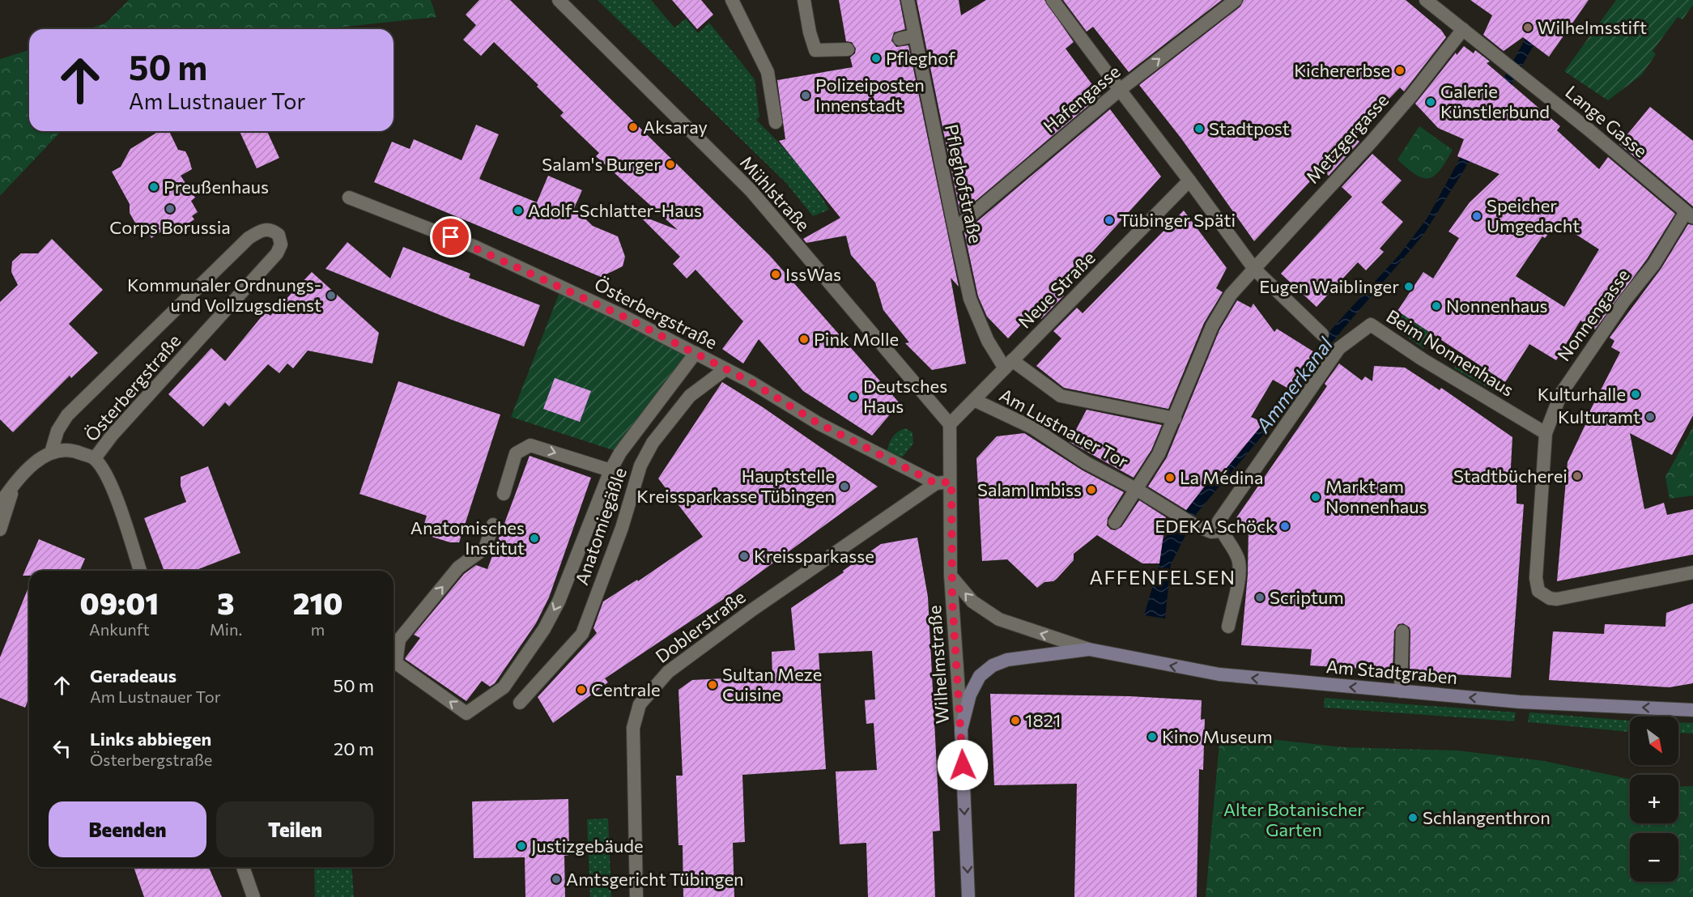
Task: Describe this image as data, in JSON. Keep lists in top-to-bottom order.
{
  "streets": {
    "main road": ["Wilhelmstraße", "Am Stadtgraben"],
    "street": [
      "Hafengasse",
      "Lange Gasse",
      "Metzgergasse",
      "Pfleghofstraße",
      "Mühlstraße",
      "Neue Straße",
      "Österbergstraße",
      "Nonnengasse",
      "Beim Nonnenhaus",
      "Am Lustnauer Tor",
      "Anatomiegäßle",
      "Doblerstraße"
    ]
  },
  "crossings": [
    ["Hafengasse", "Pfleghofstraße"],
    ["Lange Gasse", "Metzgergasse"],
    ["Lange Gasse", "Nonnengasse"],
    ["Metzgergasse", "Am Lustnauer Tor"],
    ["Pfleghofstraße", "Neue Straße"],
    ["Pfleghofstraße", "Am Lustnauer Tor"],
    ["Mühlstraße", "Neue Straße"],
    ["Neue Straße", "Am Lustnauer Tor"],
    ["Österbergstraße", "Anatomiegäßle"],
    ["Österbergstraße", "Doblerstraße"],
    ["Nonnengasse", "Beim Nonnenhaus"],
    ["Wilhelmstraße", "Am Stadtgraben"]
  ],
  "one_way": ["Hafengasse", "Wilhelmstraße", "Am Stadtgraben"],
  "districts": ["AFFENFELSEN"],
  "water": ["Ammerkanal"],
  "parks": ["Alter Botanischer Garten"],
  "places": [
    "Wilhelmsstift",
    "Pfleghof",
    "Kichererbse",
    "Polizeiposten Innenstadt",
    "Galerie Künstlerbund",
    "Aksaray",
    "Stadtpost",
    "Salam's Burger",
    "Preußenhaus",
    "Corps Borussia",
    "Adolf-Schlatter-Haus",
    "Speicher Umgedacht",
    "Tübinger Späti",
    "IssWas",
    "Eugen Waiblinger",
    "Kommunaler Ordnungs- und Vollzugsdienst",
    "Nonnenhaus",
    "Pink Molle",
    "Kulturhalle",
    "Deutsches Haus",
    "Kulturamt",
    "Stadtbücherei",
    "La Médina",
    "Hauptstelle Kreissparkasse Tübingen",
    "Salam Imbiss",
    "Markt am Nonnenhaus",
    "EDEKA Schöck",
    "Anatomisches Institut",
    "Kreissparkasse",
    "Scriptum",
    "Sultan Meze Cuisine",
    "Centrale",
    "1821",
    "Kino Museum",
    "Schlangenthron",
    "Justizgebäude",
    "Amtsgericht Tübingen"
  ],
  "north": "bottom right",
  "page": {
    "turn": ["50 m", "Am Lustnauer Tor"],
    "eta": [
      "09:01",
      "Ankunft",
      "3",
      "Min.",
      "210",
      "m"
    ],
    "list": [
      {
        "name": "Geradeaus",
        "note": "Am Lustnauer Tor",
        "value": "50 m"
      },
      {
        "name": "Links abbiegen",
        "note": "Österbergstraße",
        "value": "20 m"
      }
    ],
    "map_buttons": ["+", "−"],
    "buttons": ["Beenden", "Teilen"]
  }
}
